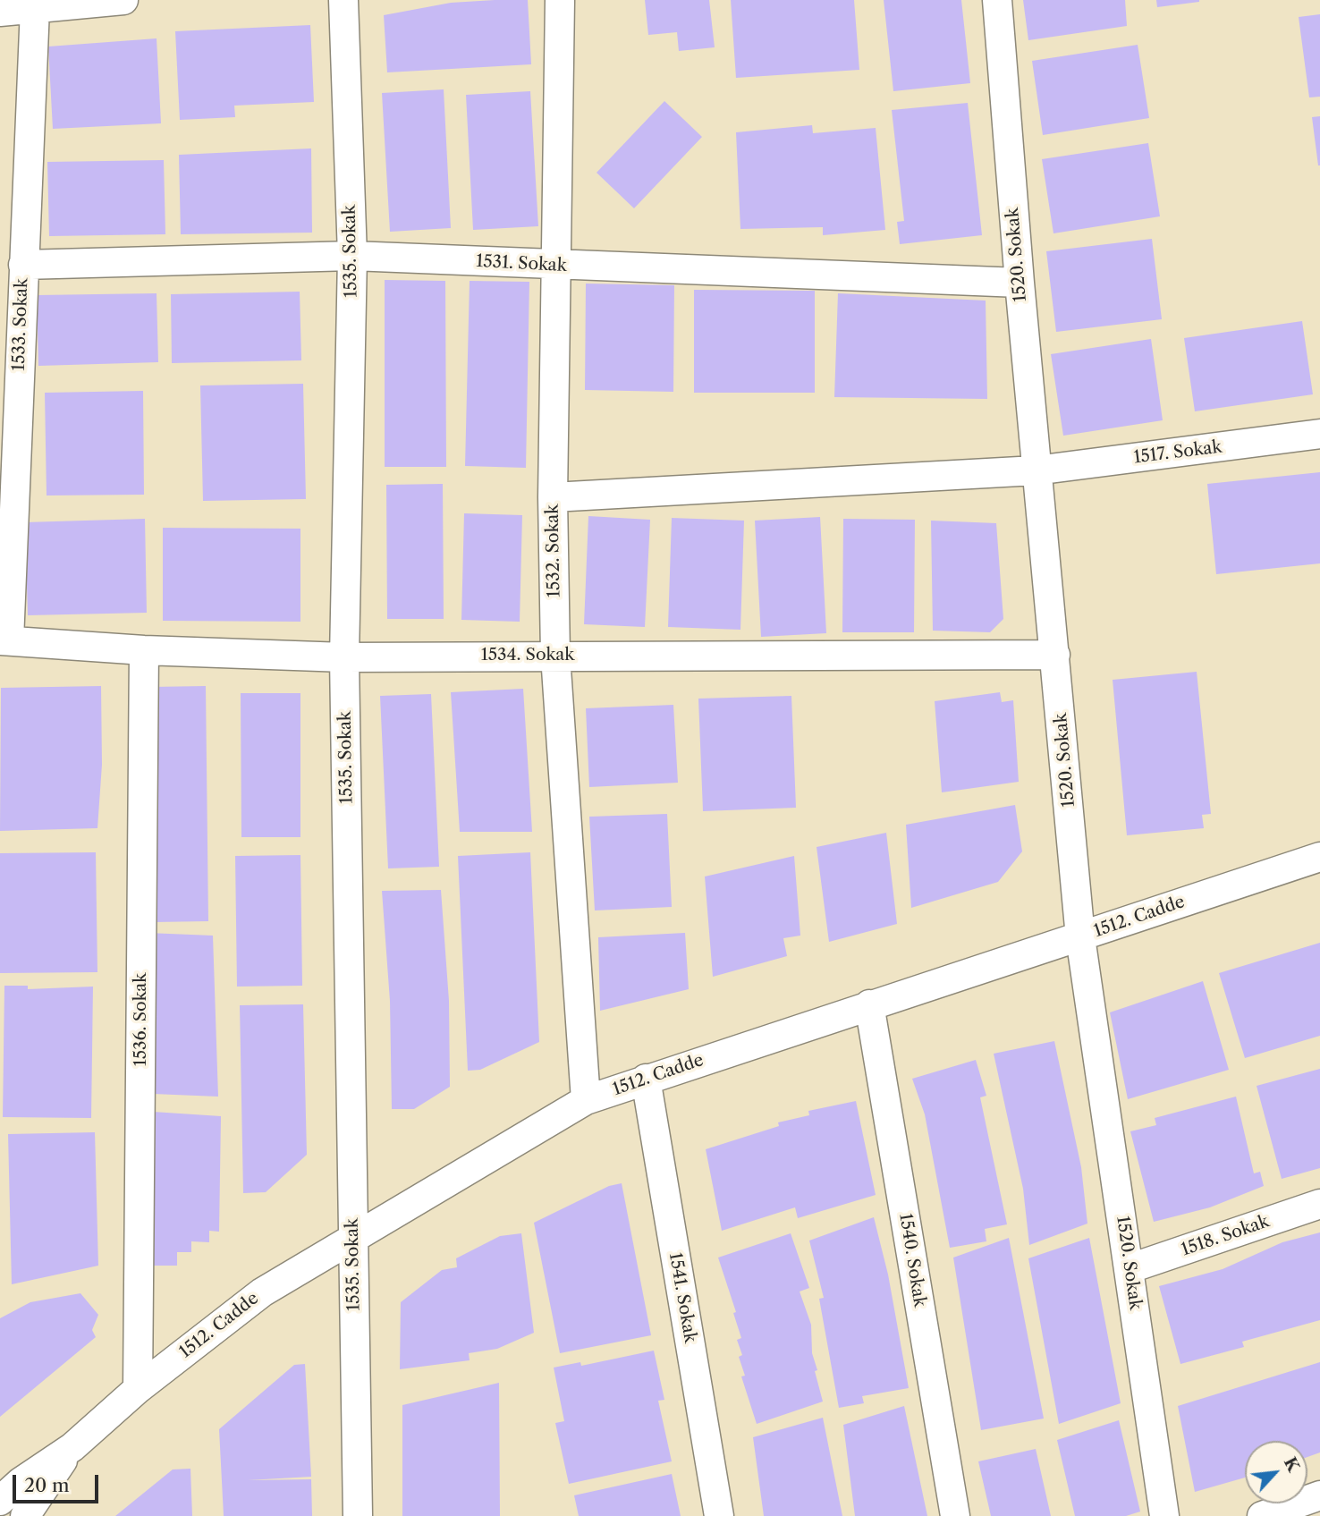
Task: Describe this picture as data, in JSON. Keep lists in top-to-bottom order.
{
  "streets": {
    "street": [
      "1535. Sokak",
      "1520. Sokak",
      "1531. Sokak",
      "1533. Sokak",
      "1517. Sokak",
      "1532. Sokak",
      "1534. Sokak",
      "1512. Cadde",
      "1536. Sokak",
      "1518. Sokak",
      "1540. Sokak",
      "1541. Sokak"
    ]
  },
  "crossings": [
    ["1535. Sokak", "1531. Sokak"],
    ["1535. Sokak", "1534. Sokak"],
    ["1535. Sokak", "1512. Cadde"],
    ["1520. Sokak", "1531. Sokak"],
    ["1520. Sokak", "1517. Sokak"],
    ["1520. Sokak", "1534. Sokak"],
    ["1520. Sokak", "1512. Cadde"],
    ["1520. Sokak", "1518. Sokak"],
    ["1531. Sokak", "1533. Sokak"],
    ["1531. Sokak", "1532. Sokak"],
    ["1533. Sokak", "1534. Sokak"],
    ["1517. Sokak", "1532. Sokak"],
    ["1532. Sokak", "1534. Sokak"],
    ["1532. Sokak", "1512. Cadde"],
    ["1534. Sokak", "1536. Sokak"],
    ["1512. Cadde", "1536. Sokak"],
    ["1512. Cadde", "1540. Sokak"],
    ["1512. Cadde", "1541. Sokak"]
  ],
  "scale_bar": "20 m",
  "north": "top right"
}
